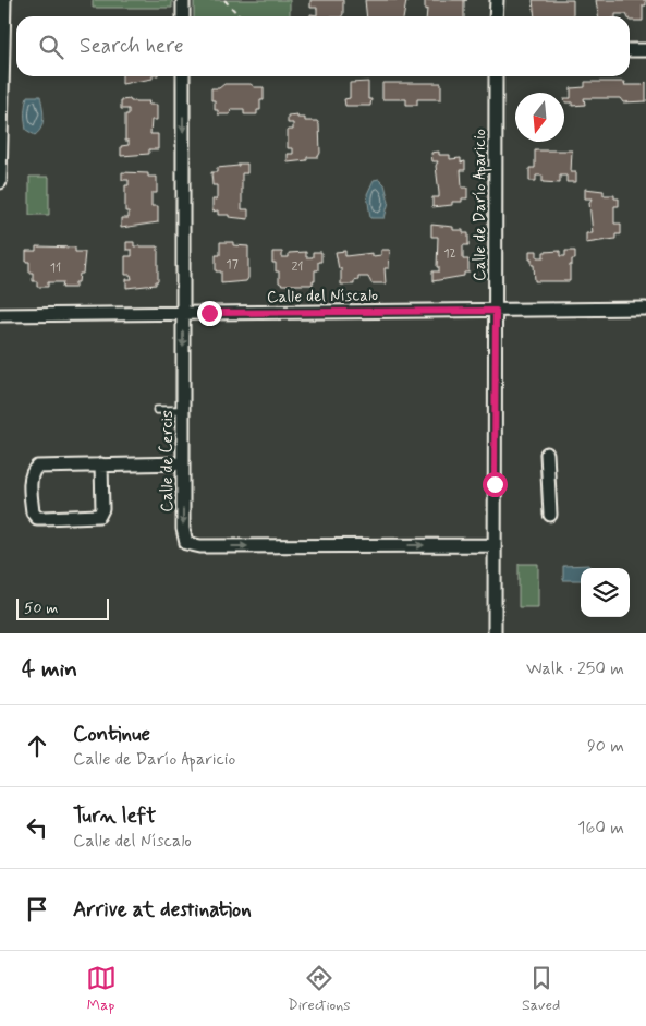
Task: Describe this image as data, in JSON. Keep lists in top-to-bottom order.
{
  "streets": {
    "street": ["Calle de Darío Aparicio", "Calle del Níscalo", "Calle de Cercis"]
  },
  "crossings": [
    ["Calle de Darío Aparicio", "Calle del Níscalo"],
    ["Calle de Darío Aparicio", "Calle de Cercis"],
    ["Calle del Níscalo", "Calle de Cercis"]
  ],
  "house_numbers": [
    "12",
    "17",
    "21",
    "11"
  ],
  "scale_bar": "50 m",
  "north": "bottom",
  "page": {
    "search": "Search here",
    "scale": "50 m",
    "heading": ["4 min", "Walk · 250 m"],
    "list": [
      ["Continue", "Calle de Darío Aparicio", "90 m"],
      ["Turn left", "Calle del Níscalo", "160 m"],
      "Arrive at destination"
    ],
    "nav": ["Map", "Directions", "Saved"]
  }
}
